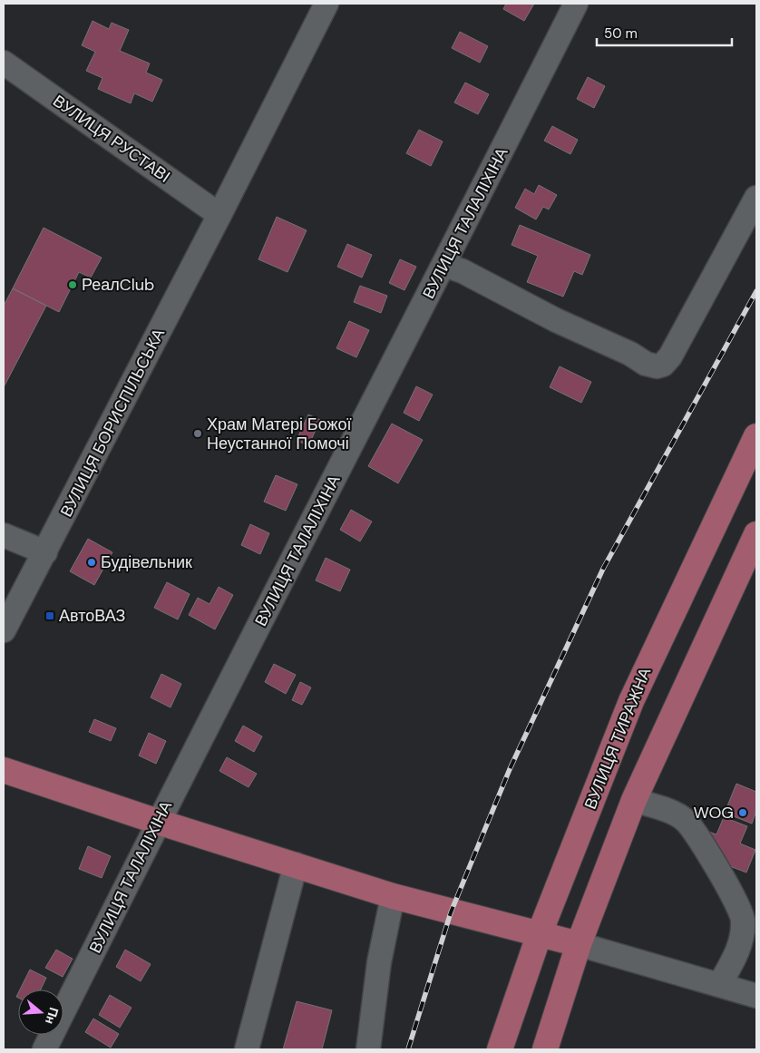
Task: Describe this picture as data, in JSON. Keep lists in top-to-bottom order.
{
  "streets": {
    "main road": ["ВУЛИЦЯ ТИРАЖНА"],
    "street": ["ВУЛИЦЯ РУСТАВІ", "ВУЛИЦЯ ТАЛАЛІХІНА", "ВУЛИЦЯ БОРИСПІЛЬСЬКА"]
  },
  "crossings": [
    ["ВУЛИЦЯ РУСТАВІ", "ВУЛИЦЯ БОРИСПІЛЬСЬКА"]
  ],
  "places": {
    "other": [
      "РеалClub",
      "Храм Матері Божої Неустанної Помочі",
      "Будівельник",
      "WOG"
    ],
    "transit": ["АвтоВАЗ"]
  },
  "scale_bar": "50 m",
  "north": "right"
}
